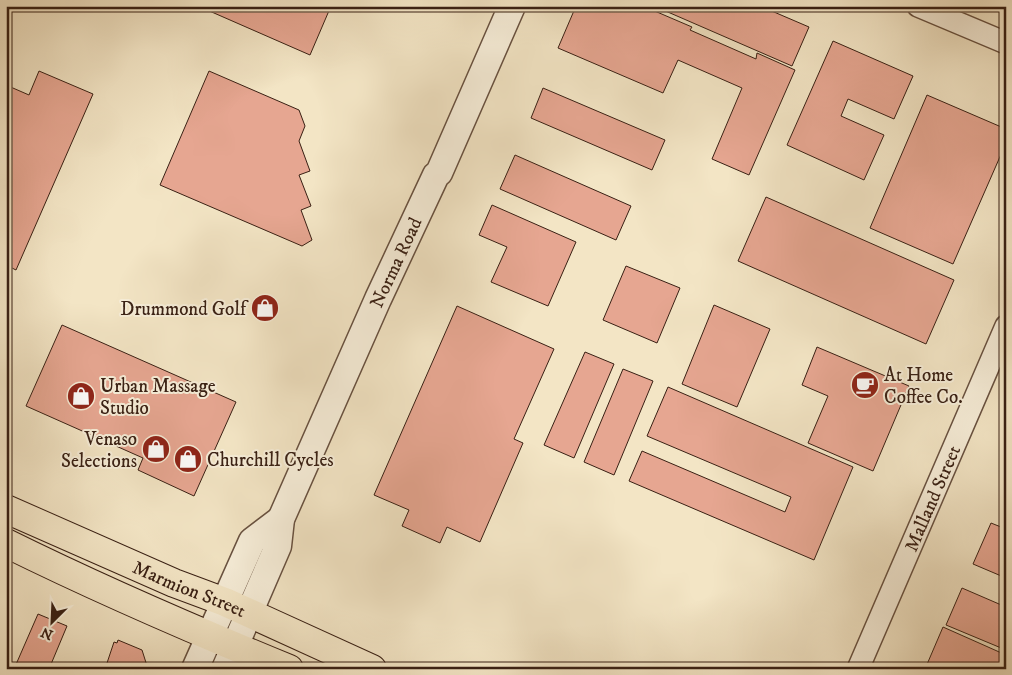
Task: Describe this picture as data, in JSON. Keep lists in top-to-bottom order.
{
  "streets": {
    "main road": ["Marmion Street"],
    "street": ["Norma Road", "Malland Street"]
  },
  "crossings": [
    ["Norma Road", "Marmion Street"]
  ],
  "places": {
    "shop": [
      "Drummond Golf",
      "Urban Massage Studio",
      "Venaso Selections",
      "Churchill Cycles"
    ],
    "cafe": ["At Home Coffee Co."]
  },
  "north": "bottom left"
}
